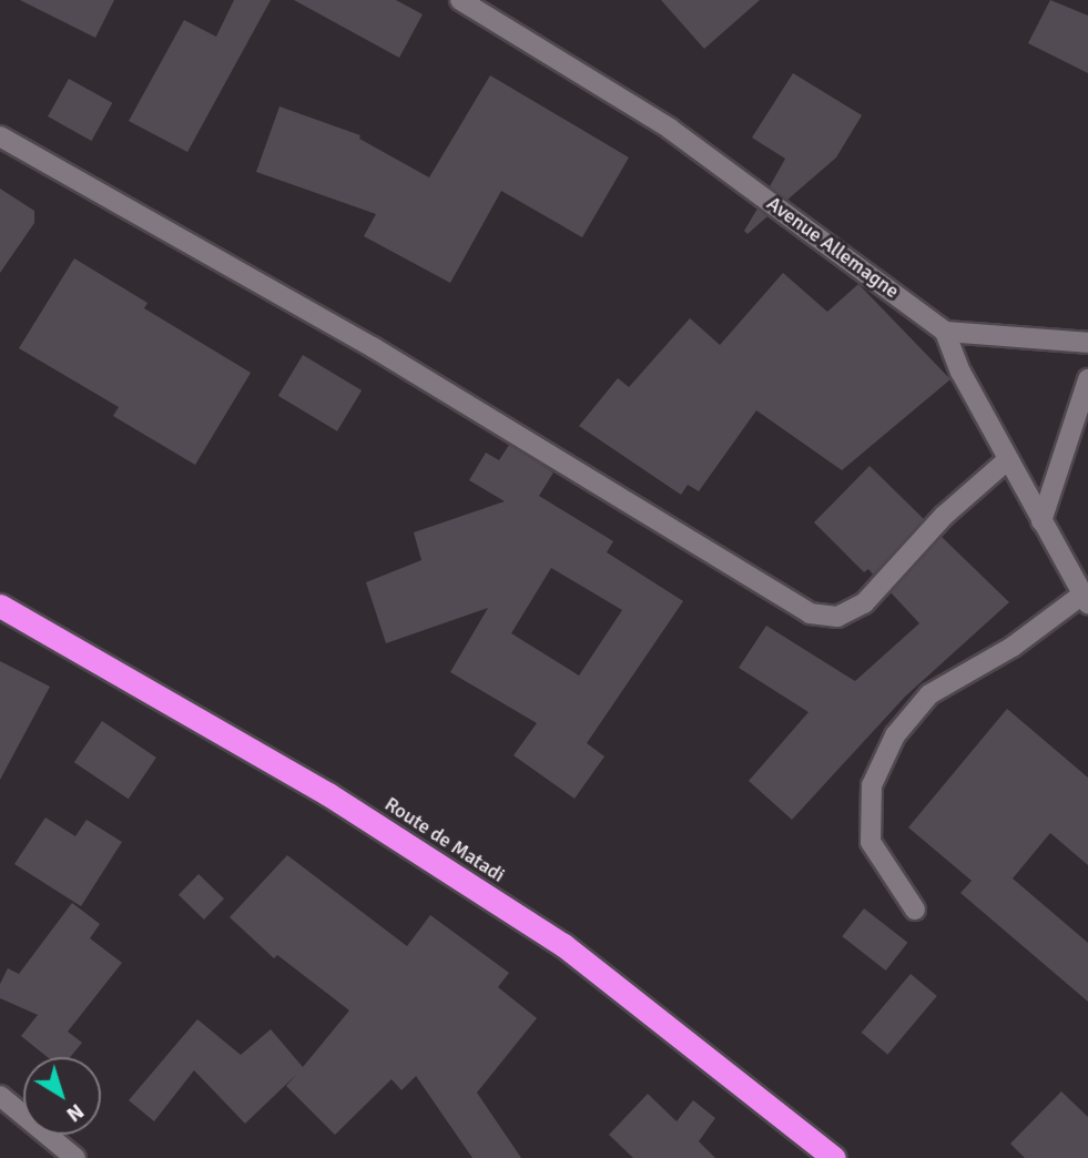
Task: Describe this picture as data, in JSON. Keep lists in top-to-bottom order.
{
  "streets": {
    "highway": ["Route de Matadi"],
    "street": ["Avenue Allemagne"]
  },
  "north": "bottom right"
}
